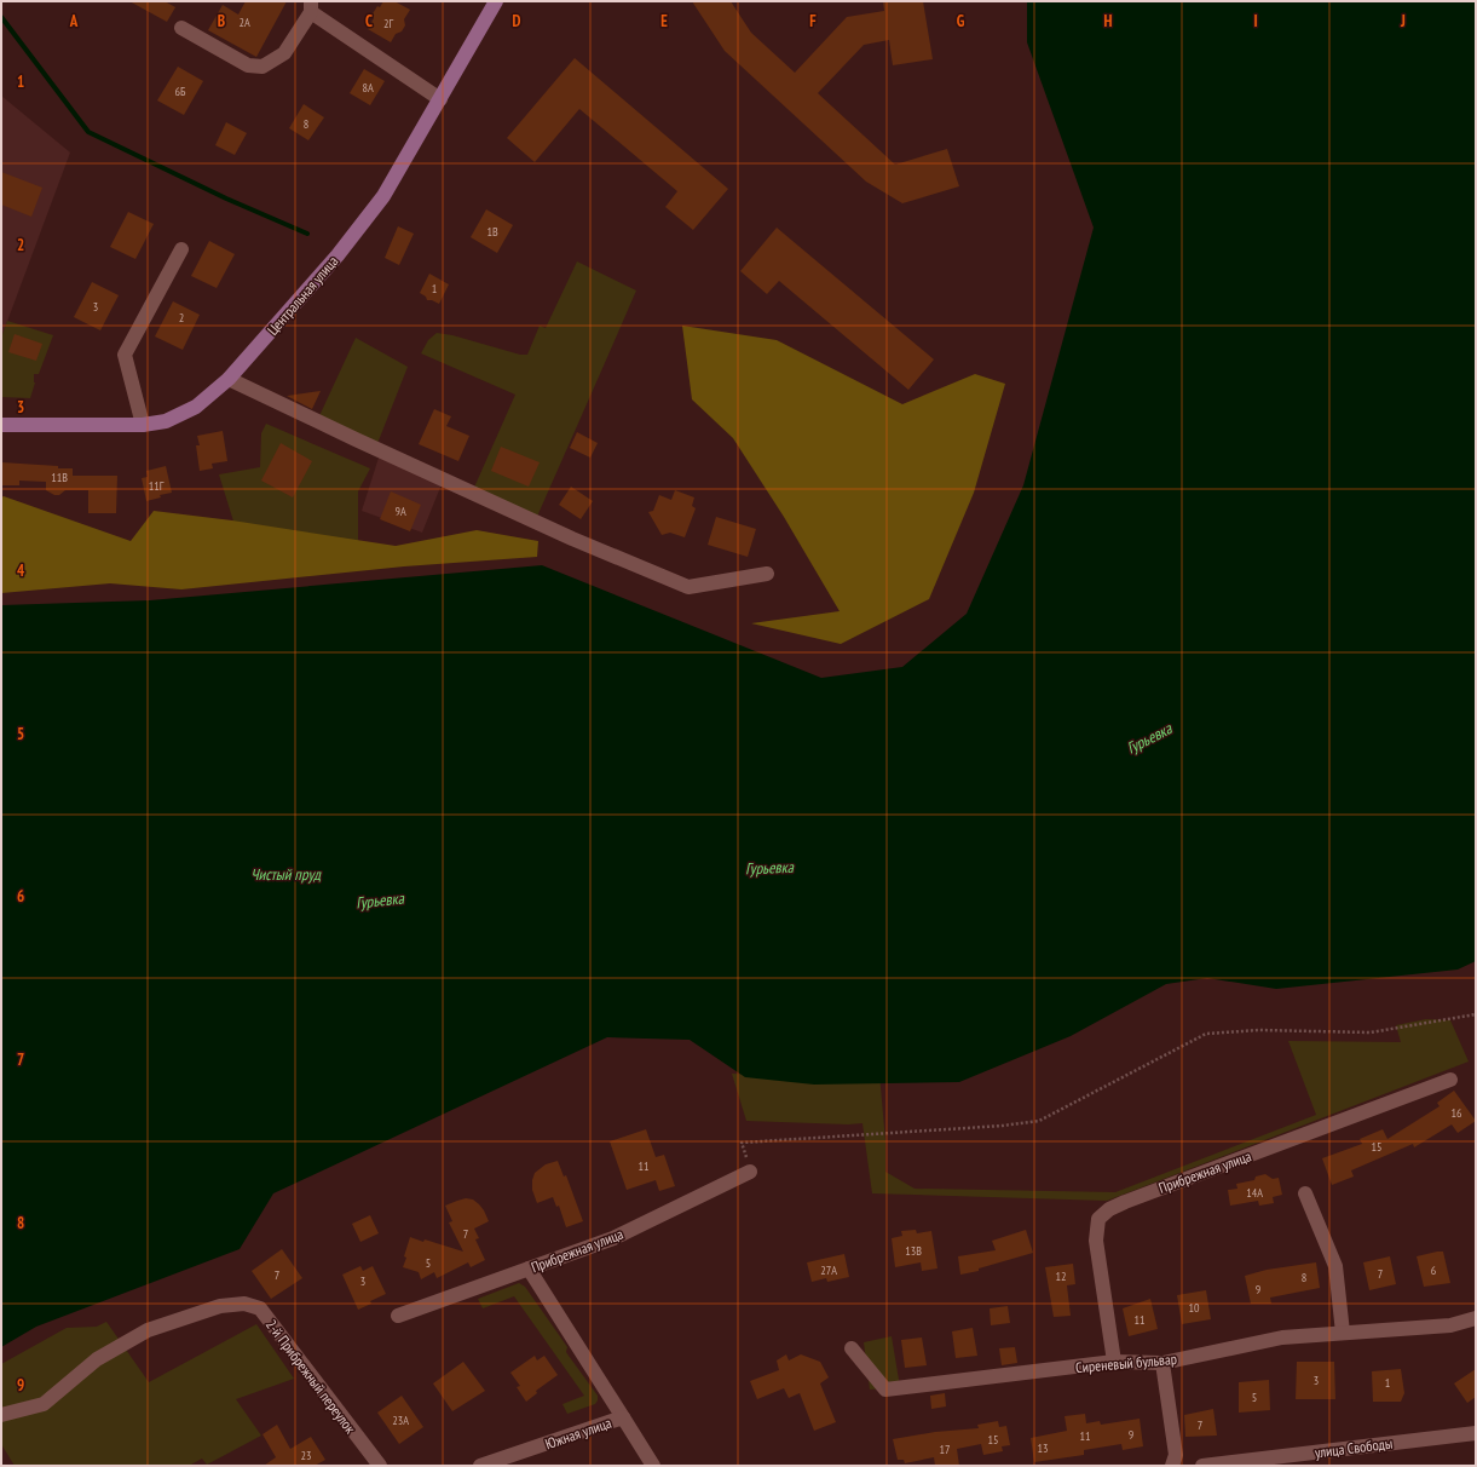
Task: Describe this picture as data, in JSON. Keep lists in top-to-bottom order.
{
  "streets": {
    "main road": ["Центральная улица"],
    "street": [
      "Прибрежная улица",
      "Сиреневый бульвар",
      "2-й Прибрежный переулок",
      "Южная улица",
      "улица Свободы"
    ]
  },
  "crossings": [
    ["Прибрежная улица", "Сиреневый бульвар"]
  ],
  "water": ["Гурьевка", "Чистый пруд"],
  "house_numbers": [
    "2А",
    "2Г",
    "8А",
    "6Б",
    "8",
    "1В",
    "1",
    "3",
    "2",
    "11В",
    "11Г",
    "9А",
    "16",
    "15",
    "11",
    "14А",
    "7",
    "13В",
    "5",
    "27А",
    "6",
    "7",
    "7",
    "12",
    "8",
    "3",
    "9",
    "10",
    "11",
    "3",
    "1",
    "5",
    "23А",
    "7",
    "9",
    "11",
    "15",
    "13",
    "17",
    "23"
  ],
  "grid": {
    "columns": [
      "A",
      "B",
      "C",
      "D",
      "E",
      "F",
      "G",
      "H",
      "I",
      "J"
    ],
    "rows": [
      "1",
      "2",
      "3",
      "4",
      "5",
      "6",
      "7",
      "8",
      "9"
    ]
  }
}
